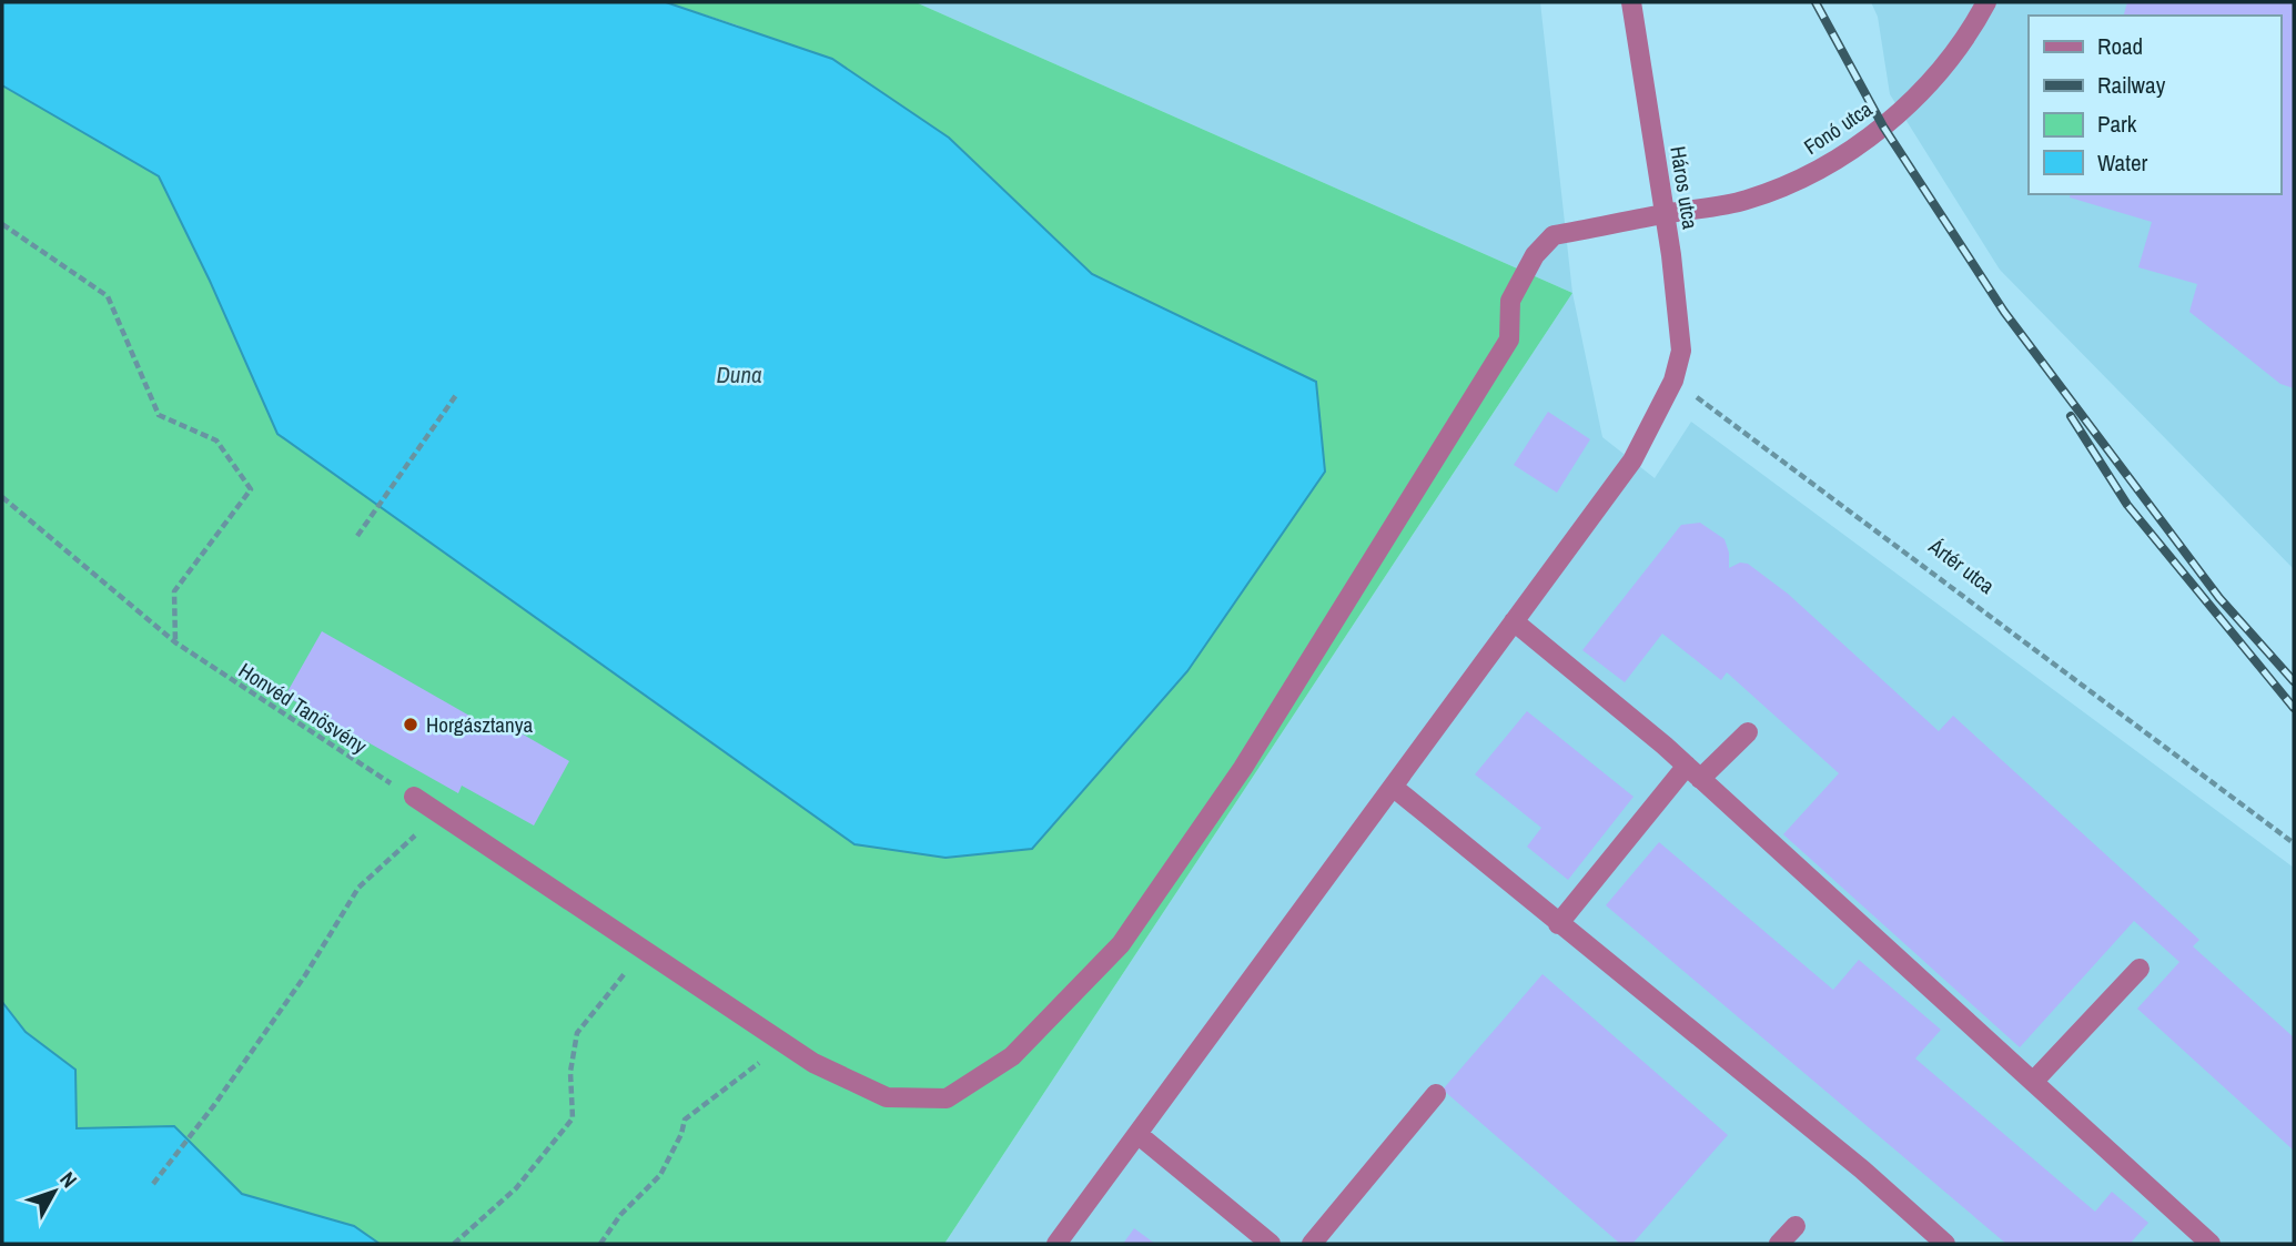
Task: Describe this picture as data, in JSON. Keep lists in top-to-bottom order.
{
  "streets": {
    "street": ["Fonó utca", "Háros utca"],
    "path": ["Ártér utca", "Honvéd Tanösvény"]
  },
  "crossings": [
    ["Fonó utca", "Háros utca"],
    ["Fonó utca", "Honvéd Tanösvény"],
    ["Háros utca", "Ártér utca"]
  ],
  "water": ["Duna"],
  "places": ["Horgásztanya"],
  "legend": [
    "Road",
    "Railway",
    "Park",
    "Water"
  ],
  "north": "top right"
}
